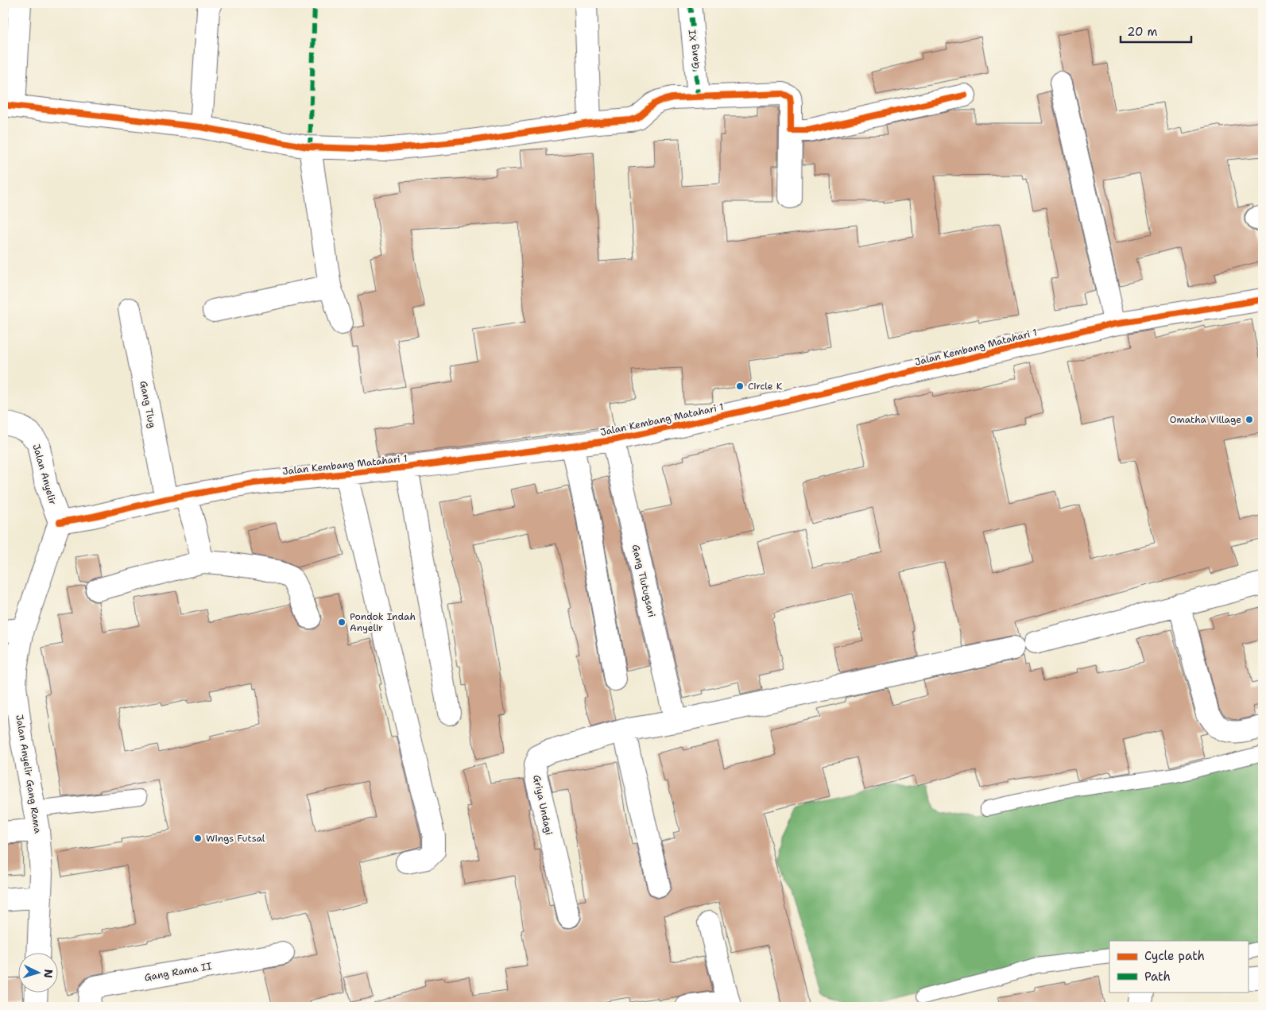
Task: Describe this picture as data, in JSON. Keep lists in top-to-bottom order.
{
  "streets": {
    "street": [
      "Gang XI",
      "Jalan Kembang Matahari 1",
      "Gang Tlug",
      "Jalan Anyelir",
      "Gang Tlutugsari",
      "Jalan Anyelir Gang Rama",
      "Griya Undagi",
      "Gang Rama II"
    ]
  },
  "crossings": [
    ["Jalan Kembang Matahari 1", "Gang Tlug"],
    ["Jalan Kembang Matahari 1", "Jalan Anyelir"],
    ["Jalan Kembang Matahari 1", "Gang Tlutugsari"],
    ["Jalan Kembang Matahari 1", "Jalan Anyelir Gang Rama"],
    ["Jalan Anyelir", "Jalan Anyelir Gang Rama"],
    ["Gang Tlutugsari", "Griya Undagi"]
  ],
  "places": [
    "Circle K",
    "Omatha Village",
    "Pondok Indah Anyelir",
    "Wings Futsal"
  ],
  "legend": ["Cycle path", "Path"],
  "scale_bar": "20 m",
  "north": "right"
}
